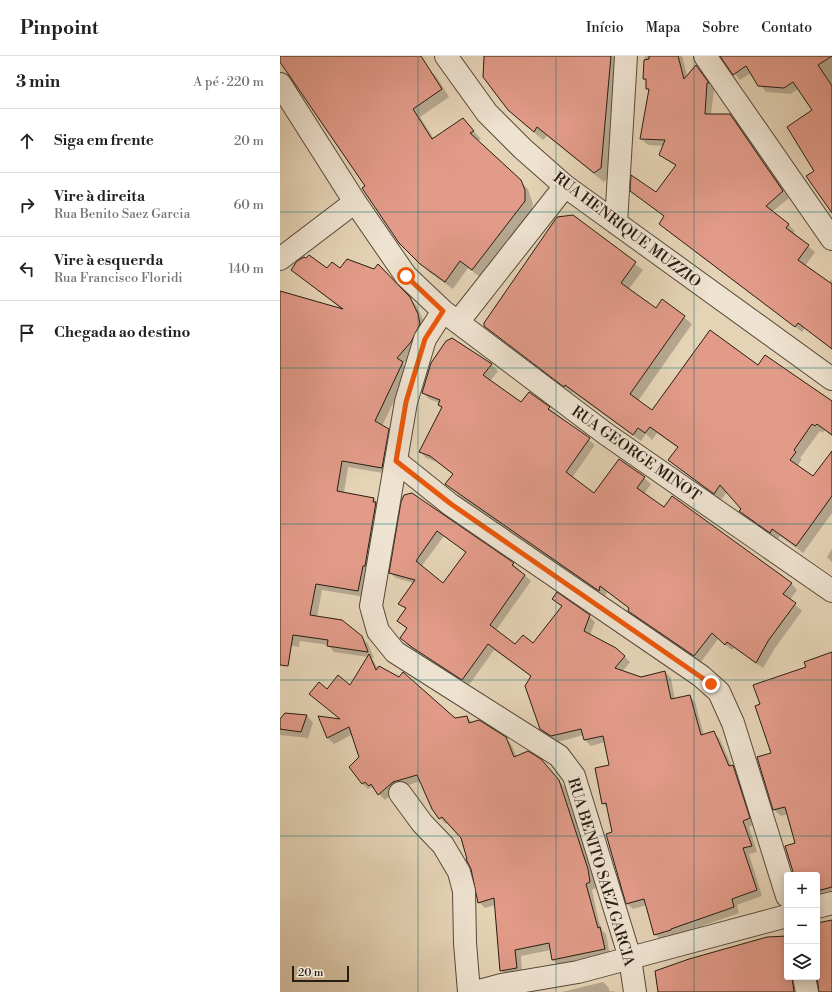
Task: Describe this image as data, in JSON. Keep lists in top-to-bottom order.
{
  "streets": {
    "street": ["RUA HENRIQUE MUZZIO", "RUA GEORGE MINOT", "RUA BENITO SAEZ GARCIA"]
  },
  "crossings": [
    ["RUA HENRIQUE MUZZIO", "RUA BENITO SAEZ GARCIA"],
    ["RUA GEORGE MINOT", "RUA BENITO SAEZ GARCIA"]
  ],
  "scale_bar": "20 m",
  "page": {
    "header": "Pinpoint",
    "nav": [
      "Início",
      "Mapa",
      "Sobre",
      "Contato"
    ],
    "heading": ["3 min", "A pé · 220 m"],
    "list": [
      ["Siga em frente", "20 m"],
      ["Vire à direita", "Rua Benito Saez Garcia", "60 m"],
      ["Vire à esquerda", "Rua Francisco Floridi", "140 m"],
      "Chegada ao destino"
    ],
    "map_buttons": ["+", "−"],
    "scale": "20 m"
  }
}
